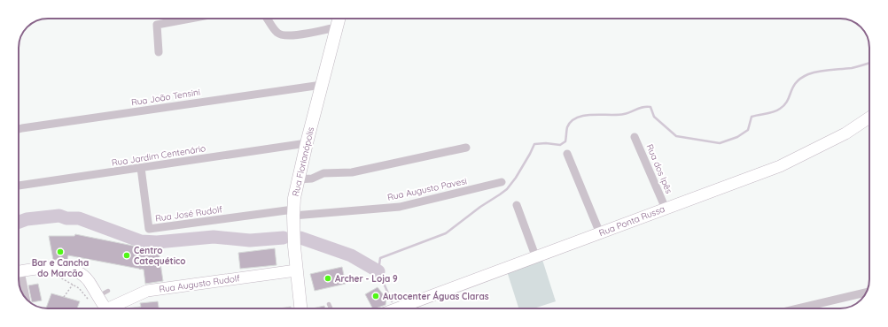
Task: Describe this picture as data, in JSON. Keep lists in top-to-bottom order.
{
  "streets": {
    "main road": ["Rua Florianópolis"],
    "street": [
      "Rua João Tensini",
      "Rua Jardim Centenário",
      "Rua dos Ipês",
      "Rua Augusto Pavesi",
      "Rua José Rudolf",
      "Rua Ponta Russa",
      "Rua Augusto Rudolf"
    ]
  },
  "crossings": [
    ["Rua João Tensini", "Rua Florianópolis"],
    ["Rua Jardim Centenário", "Rua Florianópolis"],
    ["Rua Jardim Centenário", "Rua José Rudolf"],
    ["Rua Florianópolis", "Rua Augusto Pavesi"],
    ["Rua Florianópolis", "Rua José Rudolf"],
    ["Rua Florianópolis", "Rua Augusto Rudolf"],
    ["Rua dos Ipês", "Rua Ponta Russa"],
    ["Rua Augusto Pavesi", "Rua José Rudolf"]
  ],
  "places": [
    "Bar e Cancha do Marcão",
    "Centro Catequético",
    "Archer - Loja 9",
    "Autocenter Águas Claras"
  ]
}
